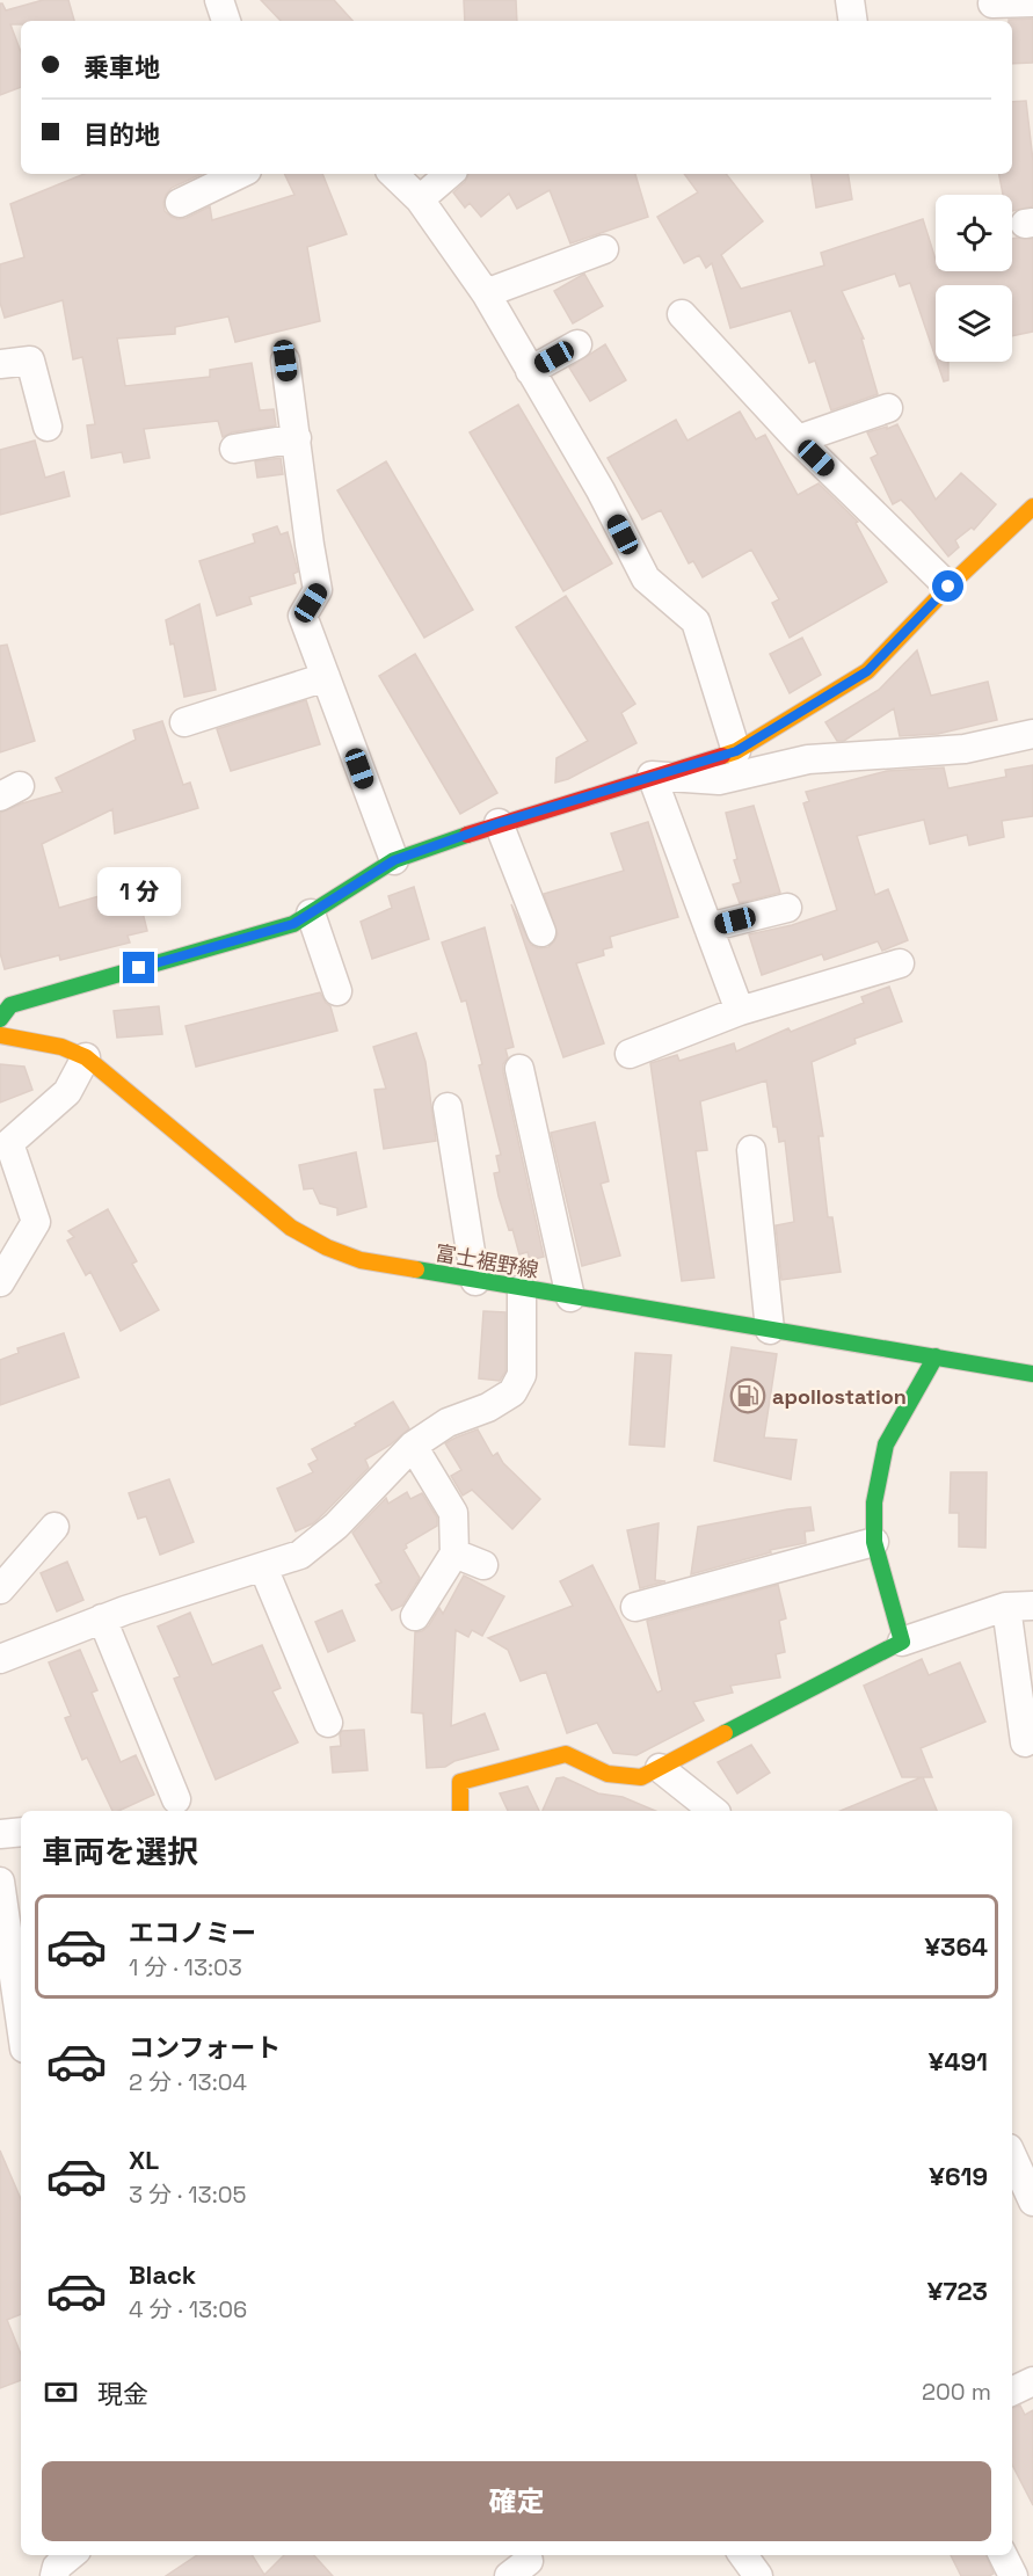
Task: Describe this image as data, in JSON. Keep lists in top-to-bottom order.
{
  "streets": {
    "street": ["富士裾野線"]
  },
  "places": {
    "fuel station": ["apollostation"]
  },
  "page": {
    "banner": ["乗車地", "目的地"],
    "bubble": "1 分",
    "heading": "車両を選択",
    "list": [
      {
        "name": "エコノミー",
        "note": "1 分 · 13:03",
        "value": "¥364"
      },
      {
        "name": "コンフォート",
        "note": "2 分 · 13:04",
        "value": "¥491"
      },
      {
        "name": "XL",
        "note": "3 分 · 13:05",
        "value": "¥619"
      },
      {
        "name": "Black",
        "note": "4 分 · 13:06",
        "value": "¥723"
      }
    ],
    "pay": ["現金", "200 m"],
    "buttons": "確定"
  }
}
